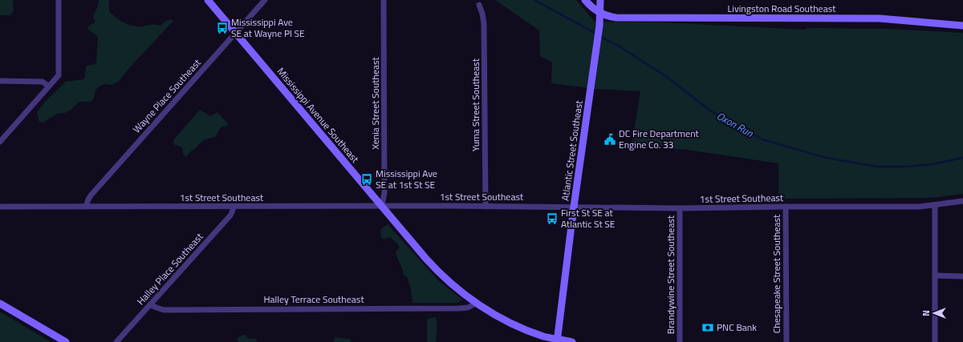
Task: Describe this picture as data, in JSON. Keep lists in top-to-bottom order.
{
  "streets": {
    "street": [
      "Livingston Road Southeast",
      "Wayne Place Southeast",
      "Xenia Street Southeast",
      "Yuma Street Southeast",
      "Mississippi Avenue Southeast",
      "Atlantic Street Southeast",
      "1st Street Southeast",
      "Halley Place Southeast",
      "Chesapeake Street Southeast",
      "Brandywine Street Southeast",
      "Halley Terrace Southeast"
    ]
  },
  "crossings": [
    ["Livingston Road Southeast", "Atlantic Street Southeast"],
    ["Wayne Place Southeast", "Mississippi Avenue Southeast"],
    ["Wayne Place Southeast", "1st Street Southeast"],
    ["Xenia Street Southeast", "Mississippi Avenue Southeast"],
    ["Xenia Street Southeast", "1st Street Southeast"],
    ["Yuma Street Southeast", "1st Street Southeast"],
    ["Mississippi Avenue Southeast", "Atlantic Street Southeast"],
    ["Mississippi Avenue Southeast", "1st Street Southeast"],
    ["Mississippi Avenue Southeast", "Halley Terrace Southeast"],
    ["Atlantic Street Southeast", "1st Street Southeast"],
    ["1st Street Southeast", "Halley Place Southeast"],
    ["1st Street Southeast", "Chesapeake Street Southeast"],
    ["1st Street Southeast", "Brandywine Street Southeast"],
    ["Halley Place Southeast", "Halley Terrace Southeast"]
  ],
  "water": ["Oxon Run"],
  "places": {
    "bus stop": ["Mississippi Ave SE at Wayne Pl SE", "Mississippi Ave SE at 1st St SE", "First St SE at Atlantic St SE"],
    "public building": ["DC Fire Department Engine Co. 33"],
    "bank": ["PNC Bank"]
  },
  "north": "left"
}
